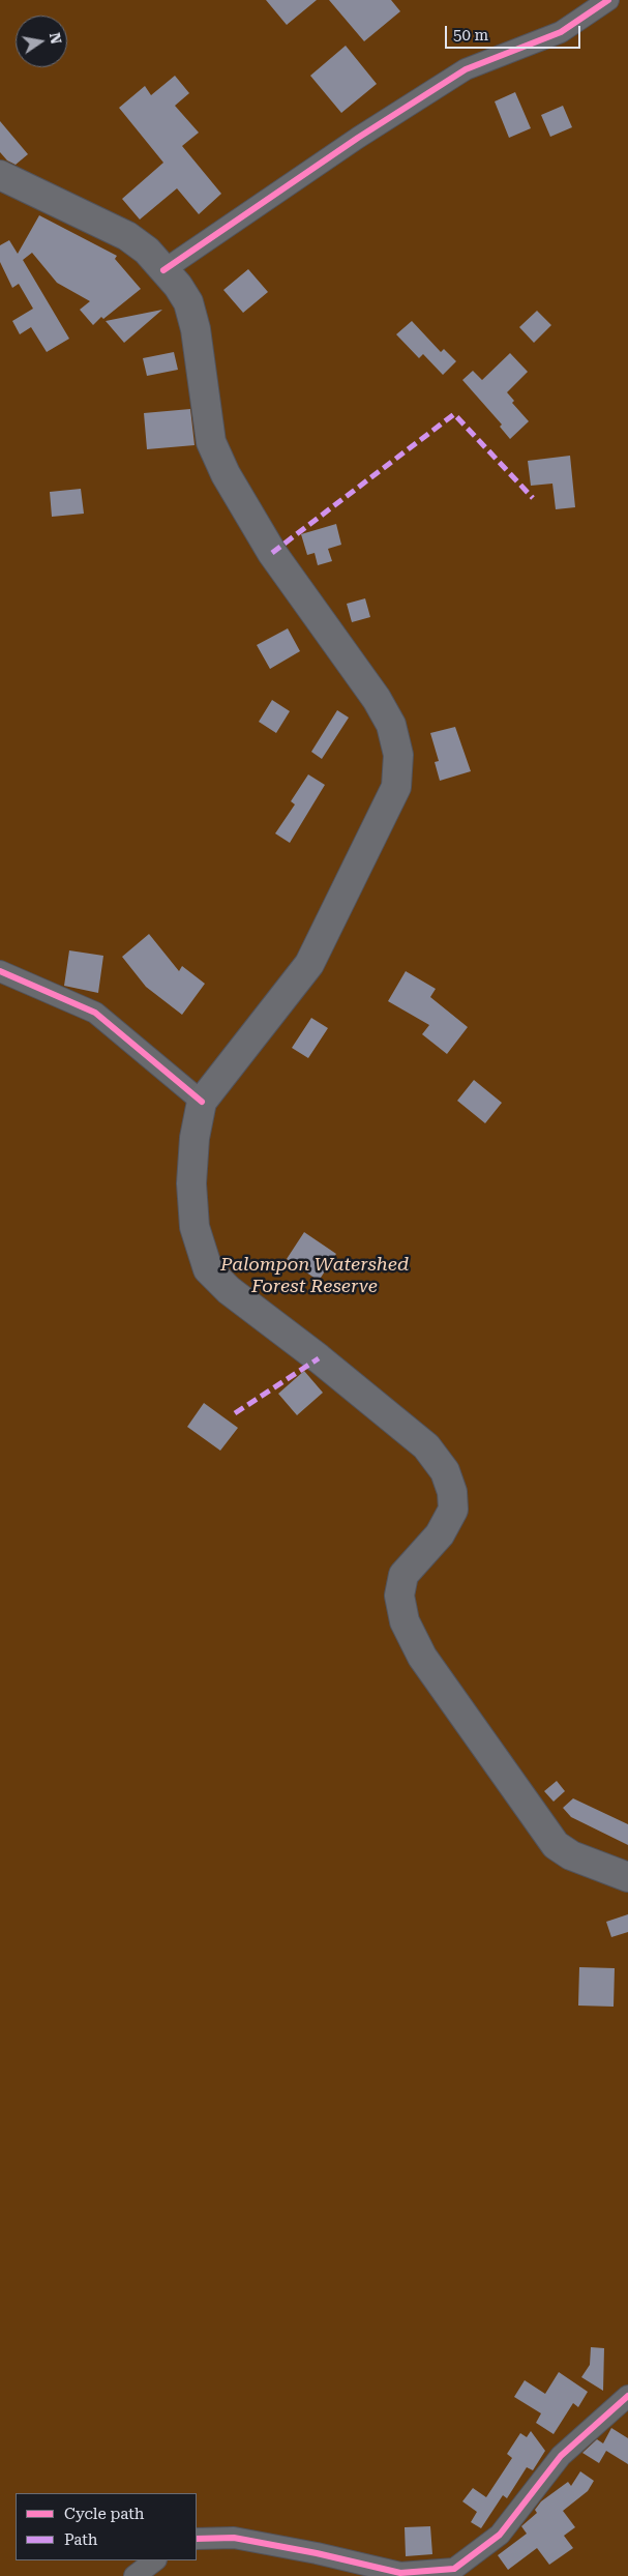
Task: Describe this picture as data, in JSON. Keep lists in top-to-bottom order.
{
  "parks": ["Palompon Watershed Forest Reserve"],
  "legend": ["Cycle path", "Path"],
  "scale_bar": "50 m",
  "north": "right"
}
